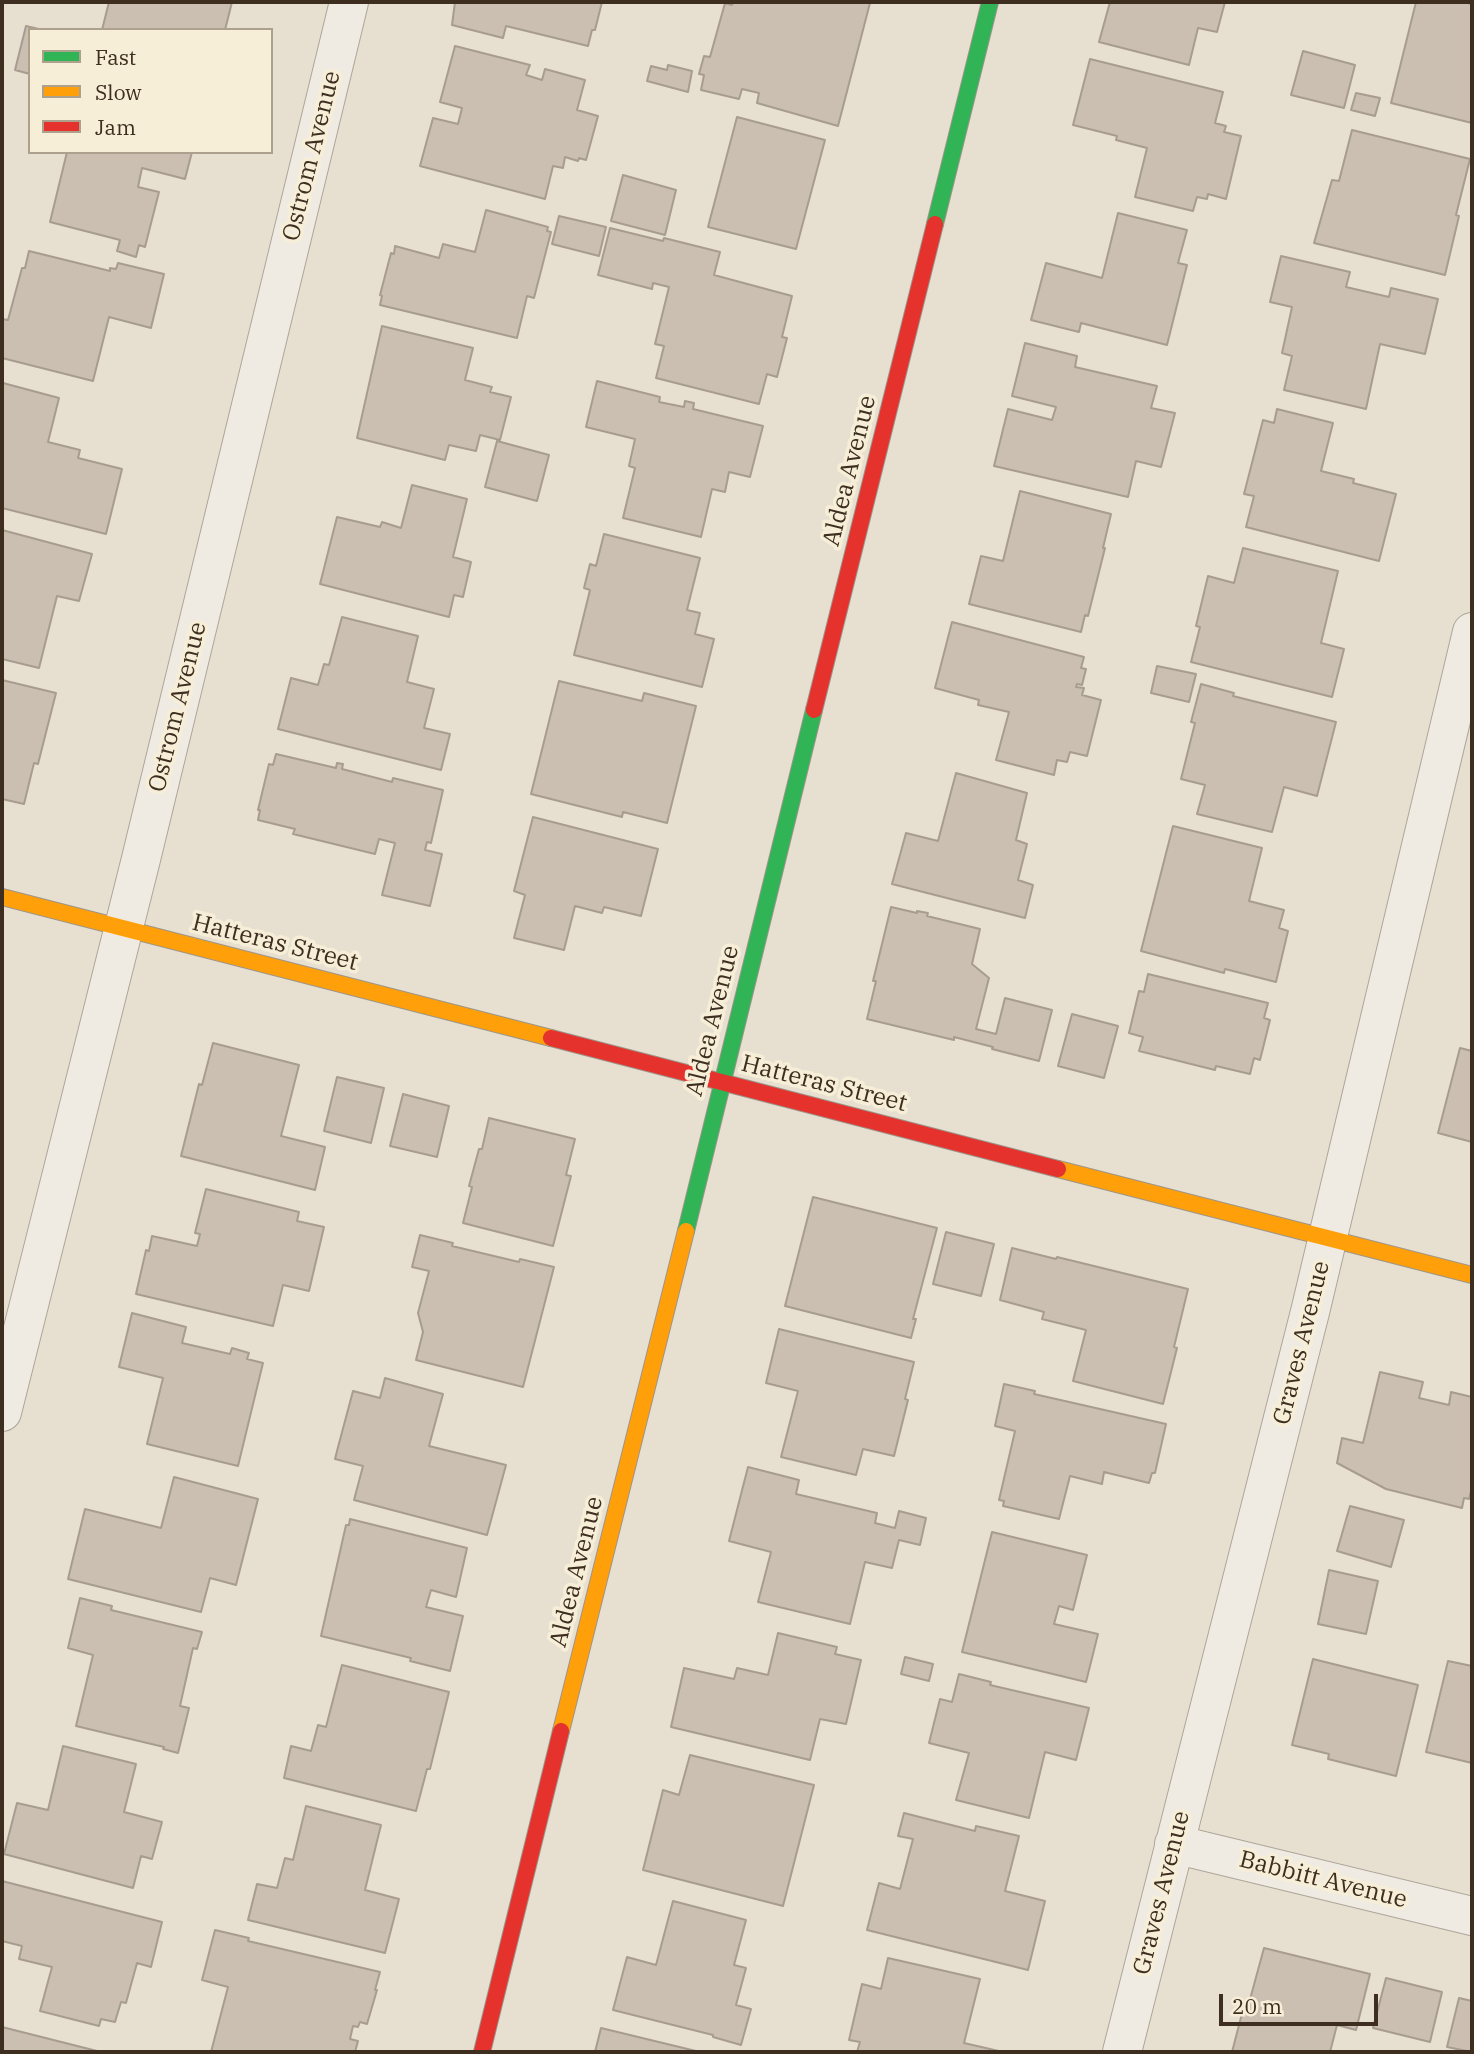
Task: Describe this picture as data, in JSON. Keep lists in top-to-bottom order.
{
  "streets": {
    "street": [
      "Ostrom Avenue",
      "Aldea Avenue",
      "Hatteras Street",
      "Graves Avenue",
      "Babbitt Avenue"
    ]
  },
  "crossings": [
    ["Ostrom Avenue", "Hatteras Street"],
    ["Aldea Avenue", "Hatteras Street"],
    ["Hatteras Street", "Graves Avenue"],
    ["Graves Avenue", "Babbitt Avenue"]
  ],
  "legend": ["Fast", "Slow", "Jam"],
  "scale_bar": "20 m"
}
